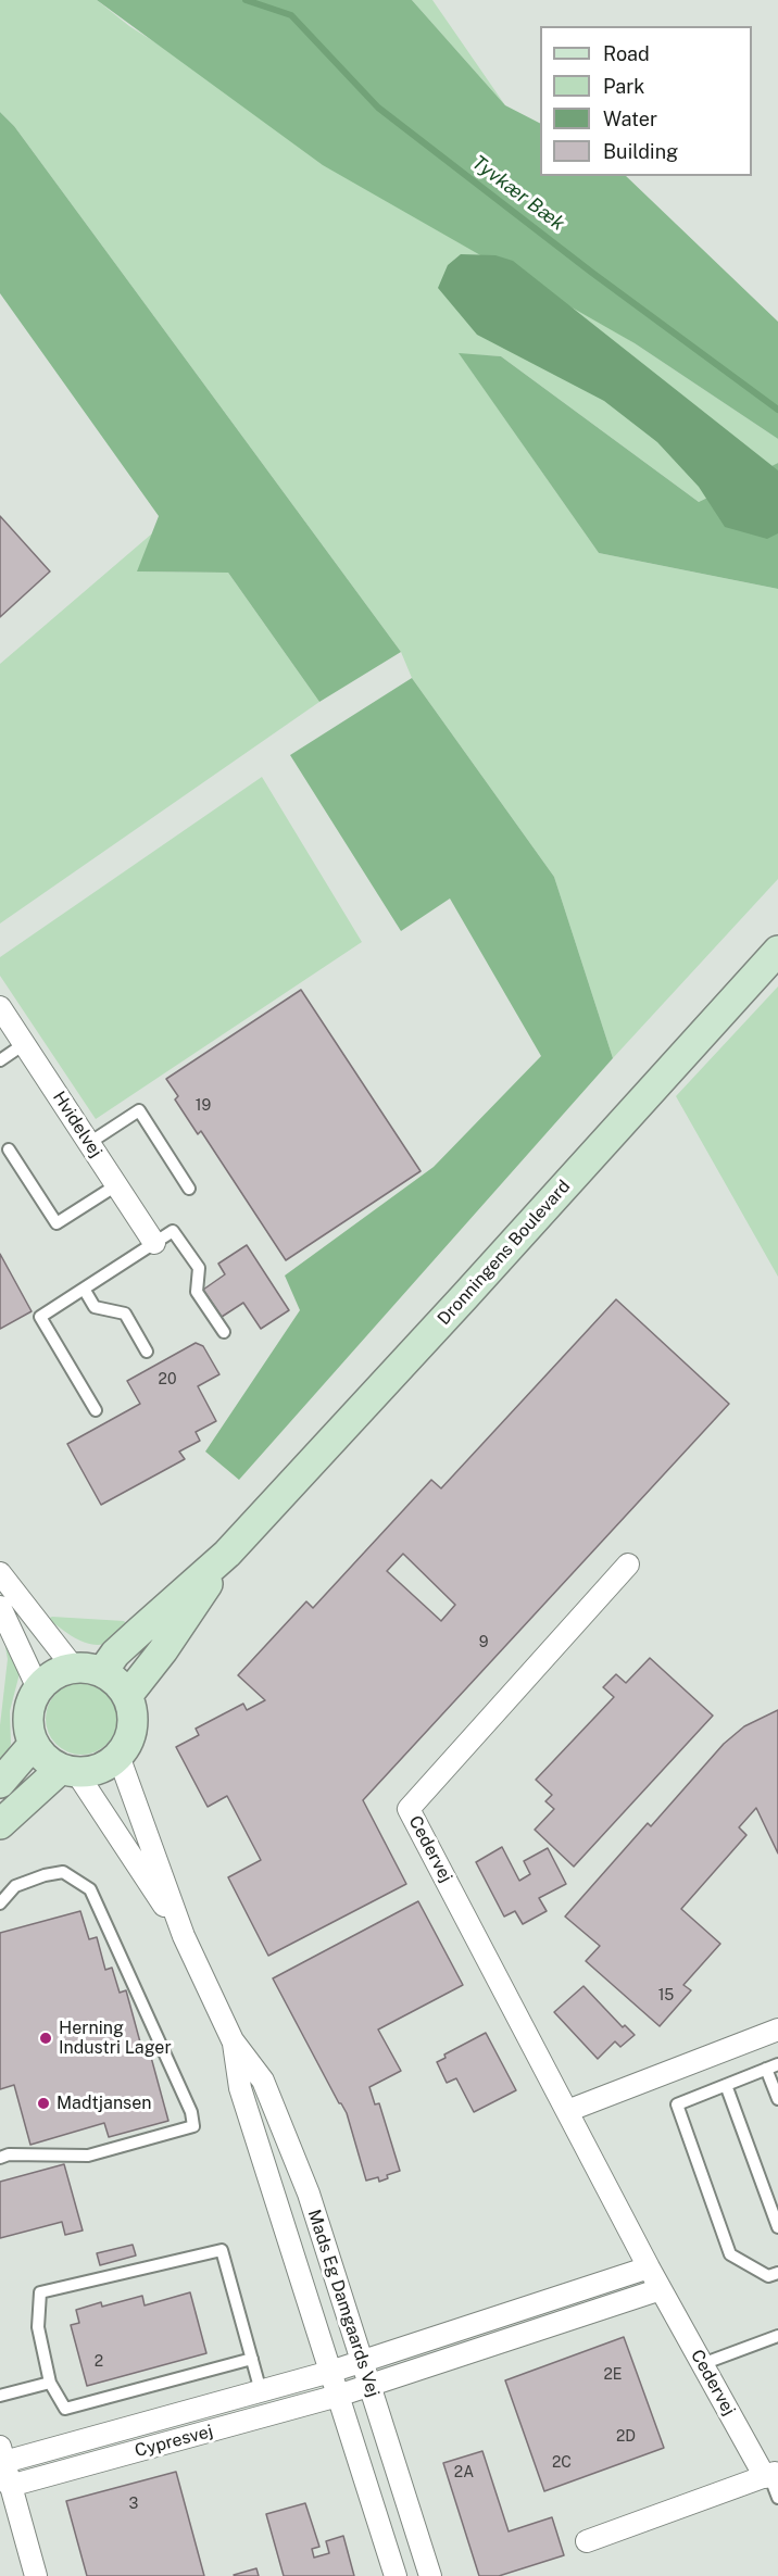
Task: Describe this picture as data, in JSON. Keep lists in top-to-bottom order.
{
  "streets": {
    "main road": ["Dronningens Boulevard"],
    "street": [
      "Hvidelvej",
      "Cedervej",
      "Mads Eg Damgaards Vej",
      "Cypresvej"
    ]
  },
  "crossings": [
    ["Dronningens Boulevard", "Mads Eg Damgaards Vej"],
    ["Mads Eg Damgaards Vej", "Cypresvej"]
  ],
  "water": ["Tyvkær Bæk"],
  "places": ["Herning Industri Lager", "Madtjansen"],
  "house_numbers": [
    "19",
    "20",
    "9",
    "15",
    "2",
    "2E",
    "2D",
    "2C",
    "2A",
    "3"
  ],
  "legend": [
    "Road",
    "Park",
    "Water",
    "Building"
  ]
}
